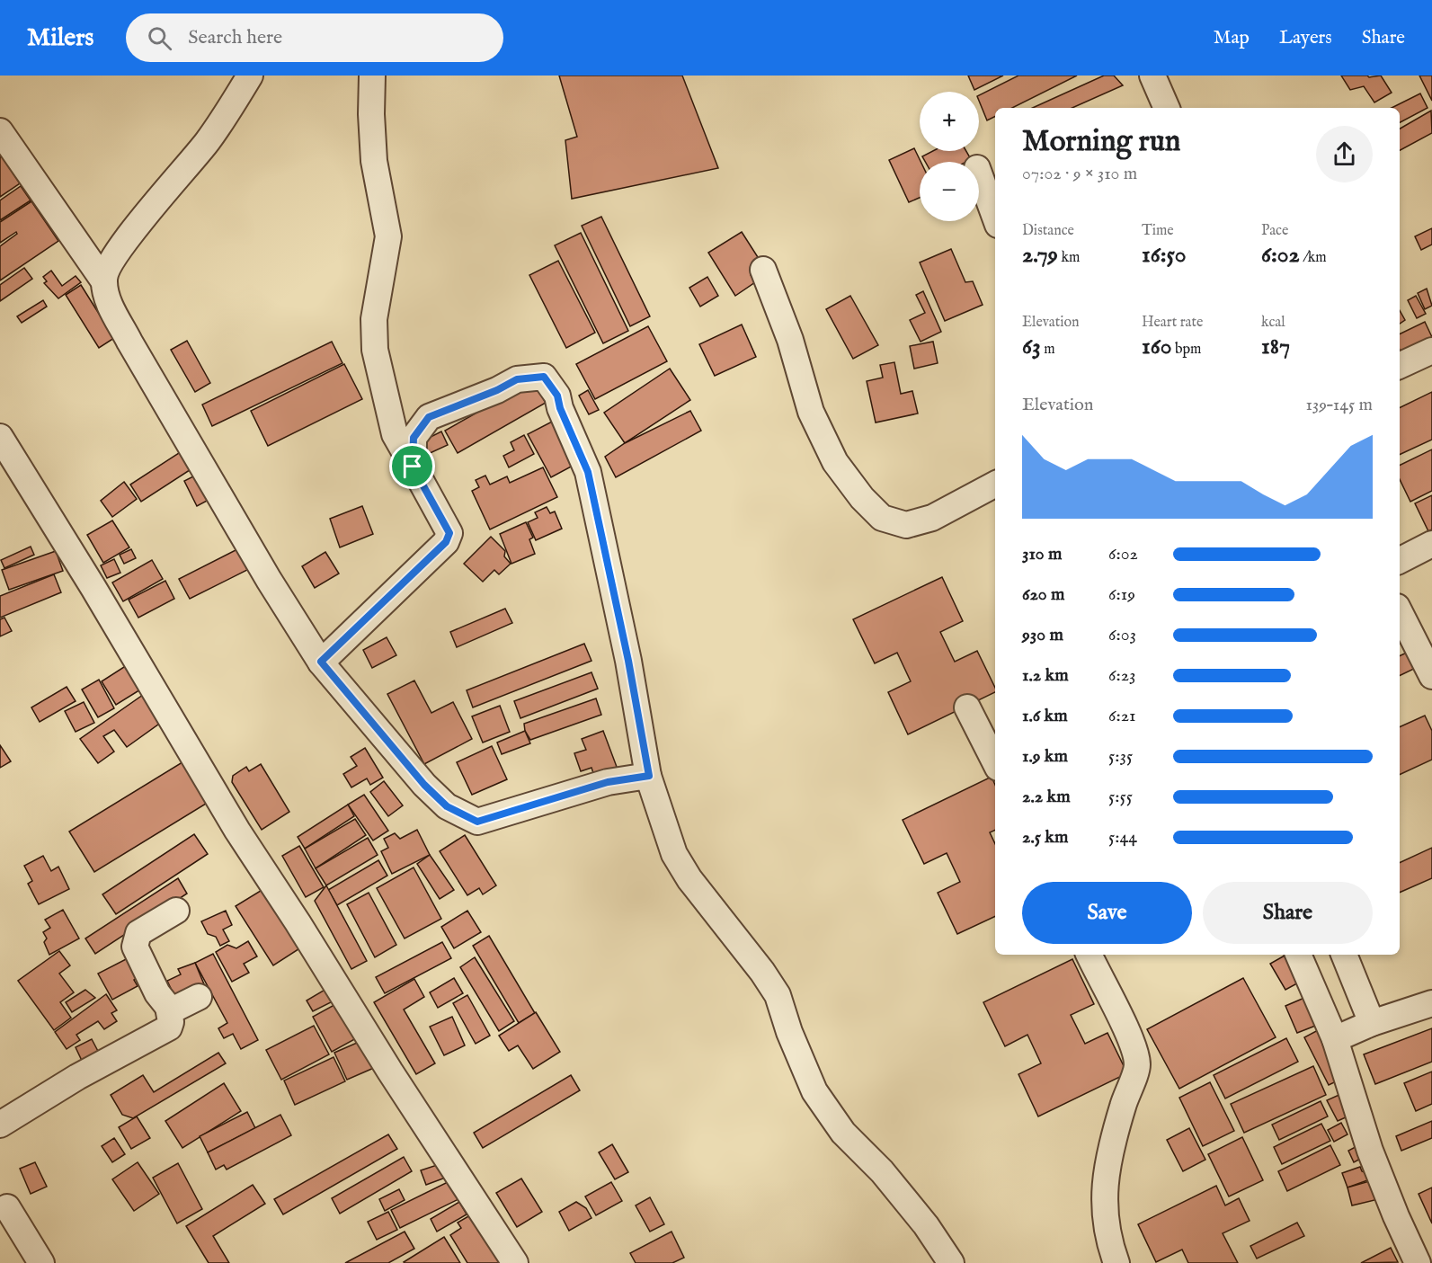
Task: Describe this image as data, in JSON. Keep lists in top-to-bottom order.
{
  "page": {
    "header": "Milers",
    "search": "Search here",
    "nav": ["Map", "Layers", "Share"],
    "map_buttons": ["+", "−"],
    "heading": ["Morning run", "07:02 · 9 × 310 m"],
    "stats": [
      ["Distance", "2.79 km"],
      ["Time", "16:50"],
      ["Pace", "6:02 /km"],
      ["Elevation", "63 m"],
      ["Heart rate", "160 bpm"],
      ["kcal", "187"]
    ],
    "chart": ["Elevation", "139–145 m"],
    "list": [
      {
        "name": "310 m",
        "note": "6:02"
      },
      {
        "name": "620 m",
        "note": "6:19"
      },
      {
        "name": "930 m",
        "note": "6:03"
      },
      {
        "name": "1.2 km",
        "note": "6:23"
      },
      {
        "name": "1.6 km",
        "note": "6:21"
      },
      {
        "name": "1.9 km",
        "note": "5:35"
      },
      {
        "name": "2.2 km",
        "note": "5:55"
      },
      {
        "name": "2.5 km",
        "note": "5:44"
      }
    ],
    "buttons": ["Save", "Share"]
  }
}
